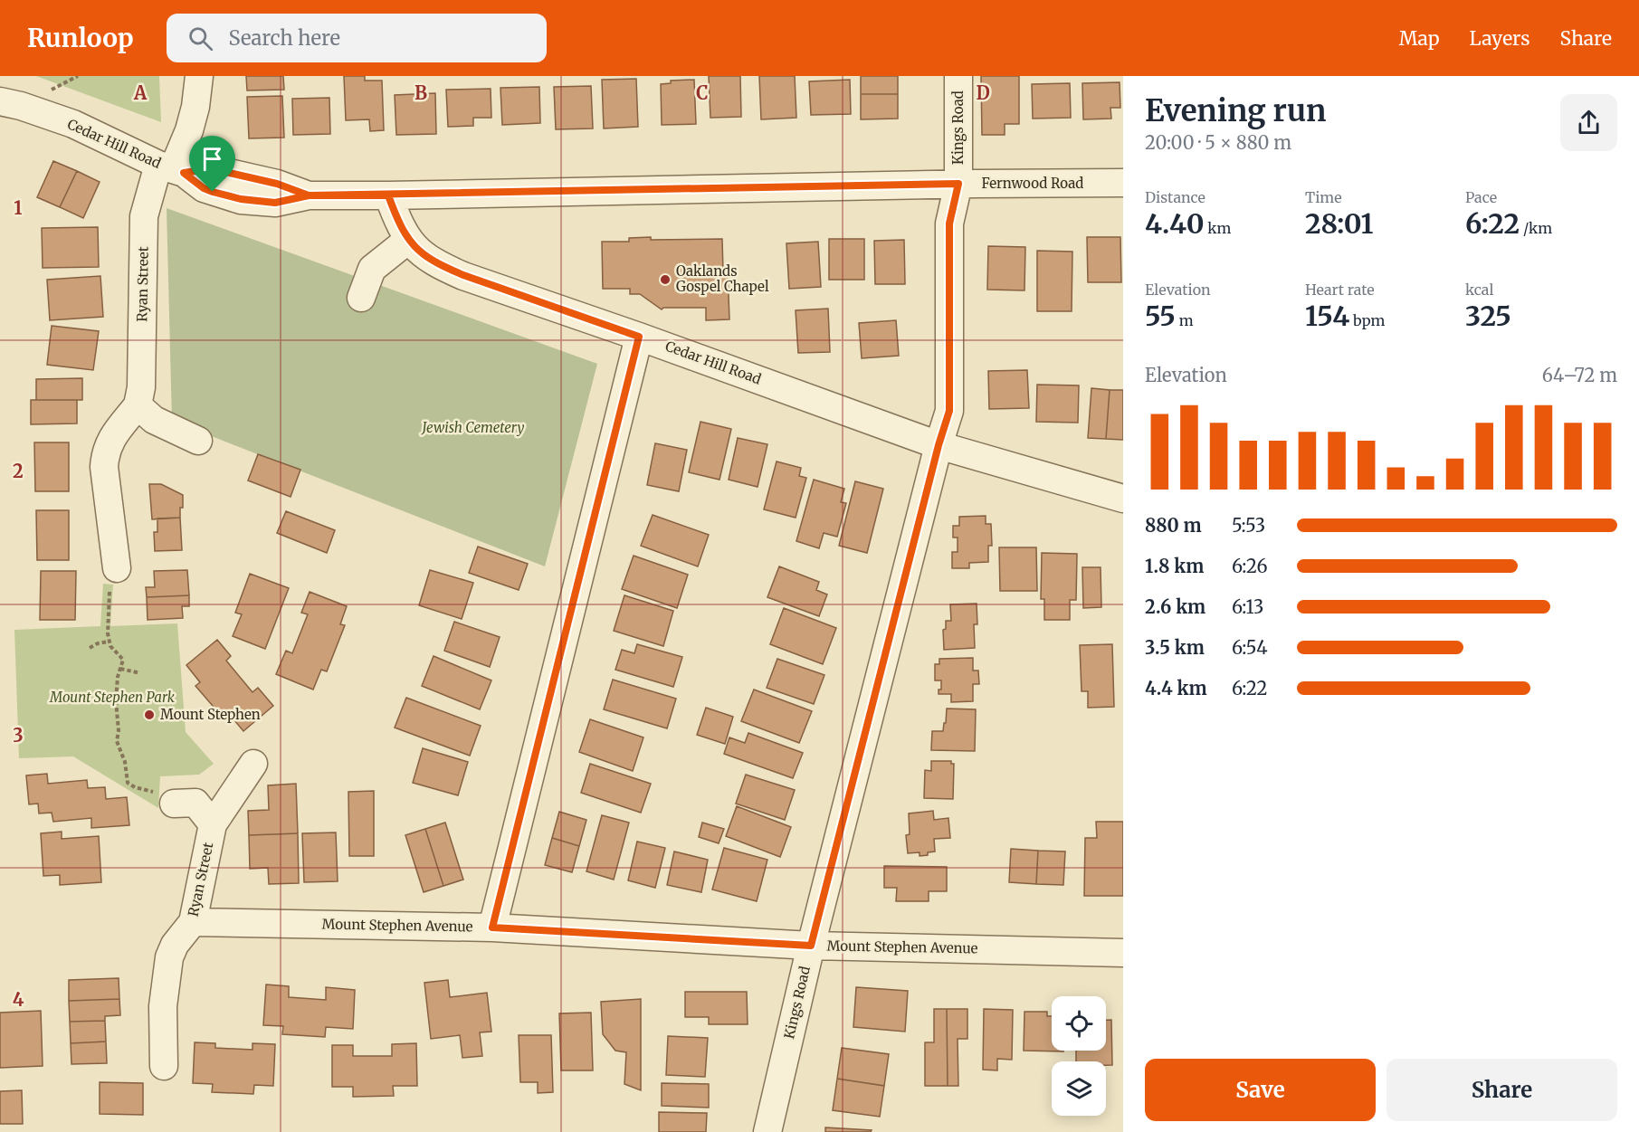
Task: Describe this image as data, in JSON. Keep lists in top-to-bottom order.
{
  "streets": {
    "street": [
      "Kings Road",
      "Cedar Hill Road",
      "Fernwood Road",
      "Ryan Street",
      "Mount Stephen Avenue"
    ]
  },
  "crossings": [
    ["Kings Road", "Cedar Hill Road"],
    ["Kings Road", "Fernwood Road"],
    ["Kings Road", "Mount Stephen Avenue"],
    ["Cedar Hill Road", "Fernwood Road"],
    ["Cedar Hill Road", "Ryan Street"],
    ["Ryan Street", "Mount Stephen Avenue"]
  ],
  "parks": ["Jewish Cemetery", "Mount Stephen Park"],
  "places": ["Oaklands Gospel Chapel", "Mount Stephen"],
  "page": {
    "header": "Runloop",
    "search": "Search here",
    "nav": ["Map", "Layers", "Share"],
    "heading": ["Evening run", "20:00 · 5 × 880 m"],
    "stats": [
      ["Distance", "4.40 km"],
      ["Time", "28:01"],
      ["Pace", "6:22 /km"],
      ["Elevation", "55 m"],
      ["Heart rate", "154 bpm"],
      ["kcal", "325"]
    ],
    "chart": ["Elevation", "64–72 m"],
    "list": [
      {
        "name": "880 m",
        "note": "5:53"
      },
      {
        "name": "1.8 km",
        "note": "6:26"
      },
      {
        "name": "2.6 km",
        "note": "6:13"
      },
      {
        "name": "3.5 km",
        "note": "6:54"
      },
      {
        "name": "4.4 km",
        "note": "6:22"
      }
    ],
    "buttons": ["Save", "Share"]
  },
  "grid": {
    "columns": [
      "A",
      "B",
      "C",
      "D"
    ],
    "rows": [
      "1",
      "2",
      "3",
      "4"
    ]
  }
}
